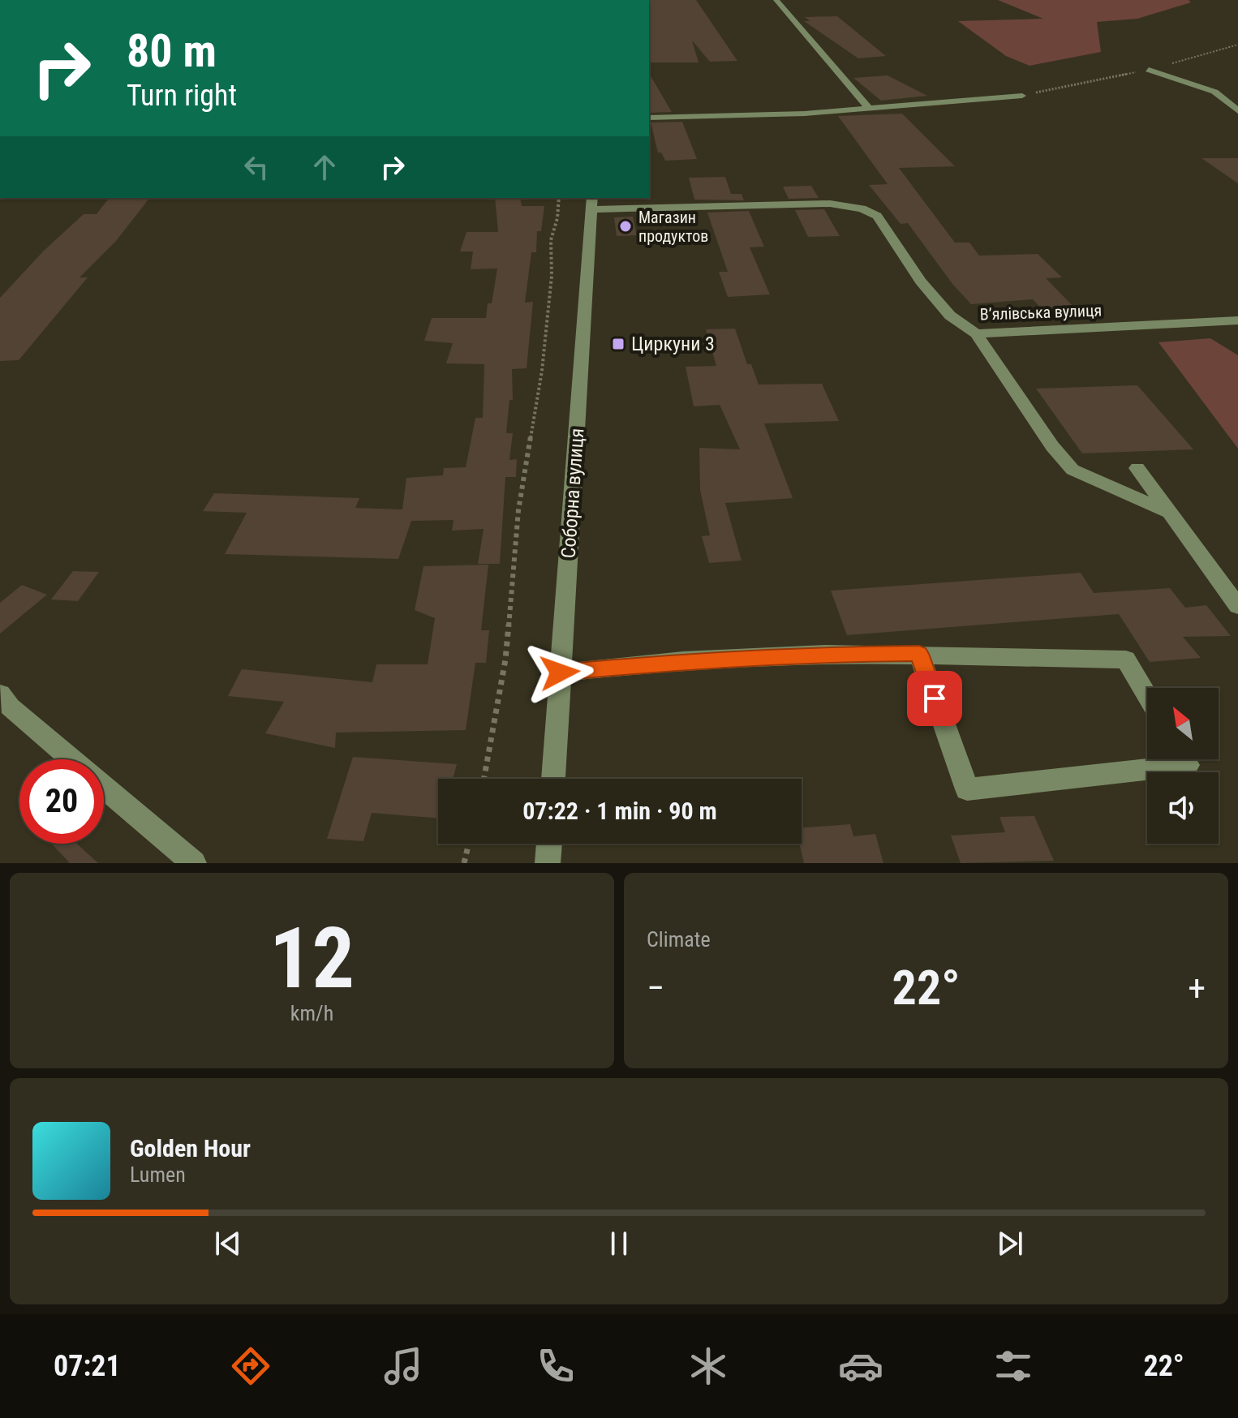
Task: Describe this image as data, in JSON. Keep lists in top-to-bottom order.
{
  "streets": {
    "street": ["В’ялівська вулиця", "Соборна вулиця"]
  },
  "crossings": [
    ["В’ялівська вулиця", "Соборна вулиця"]
  ],
  "places": {
    "other": ["Магазин продуктов"],
    "transit": ["Циркуни 3"]
  },
  "north": "top left",
  "page": {
    "turn": ["80 m", "Turn right"],
    "limit": "20",
    "trip": "07:22 · 1 min · 90 m",
    "tile": [
      ["12", "km/h"],
      "Climate"
    ],
    "heat": ["−", "22°", "+"],
    "song": ["Golden Hour", "Lumen"],
    "tabs": ["07:21", "22°"]
  }
}
